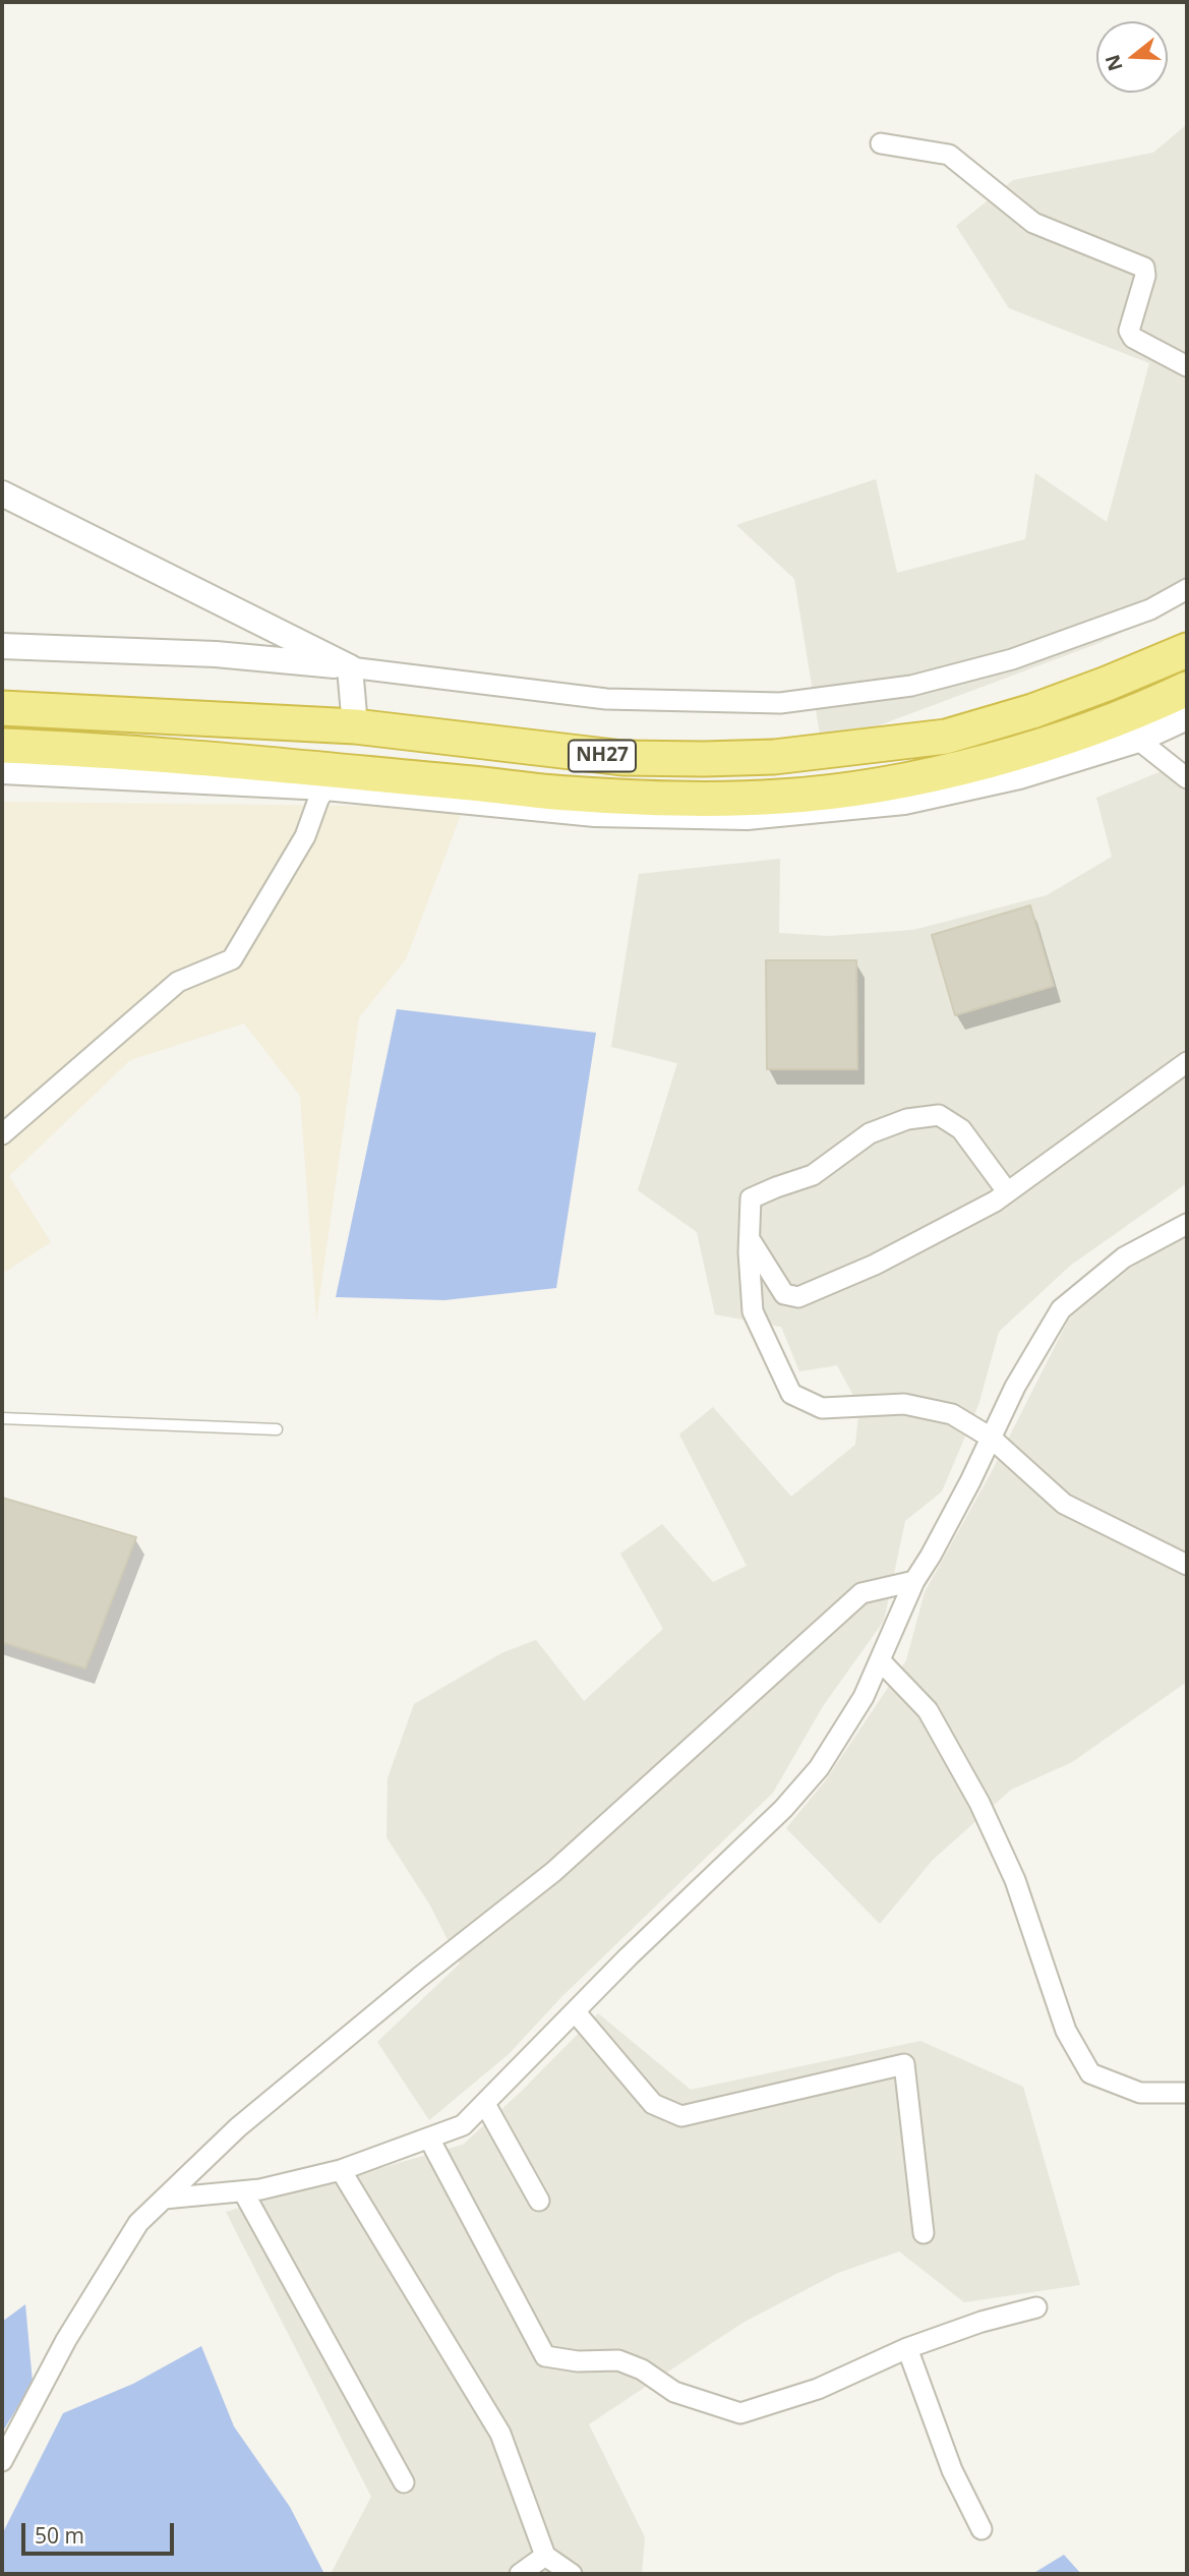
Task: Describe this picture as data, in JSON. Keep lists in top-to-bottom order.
{
  "streets": {
    "highway": ["NH27"]
  },
  "scale_bar": "50 m",
  "north": "left"
}
